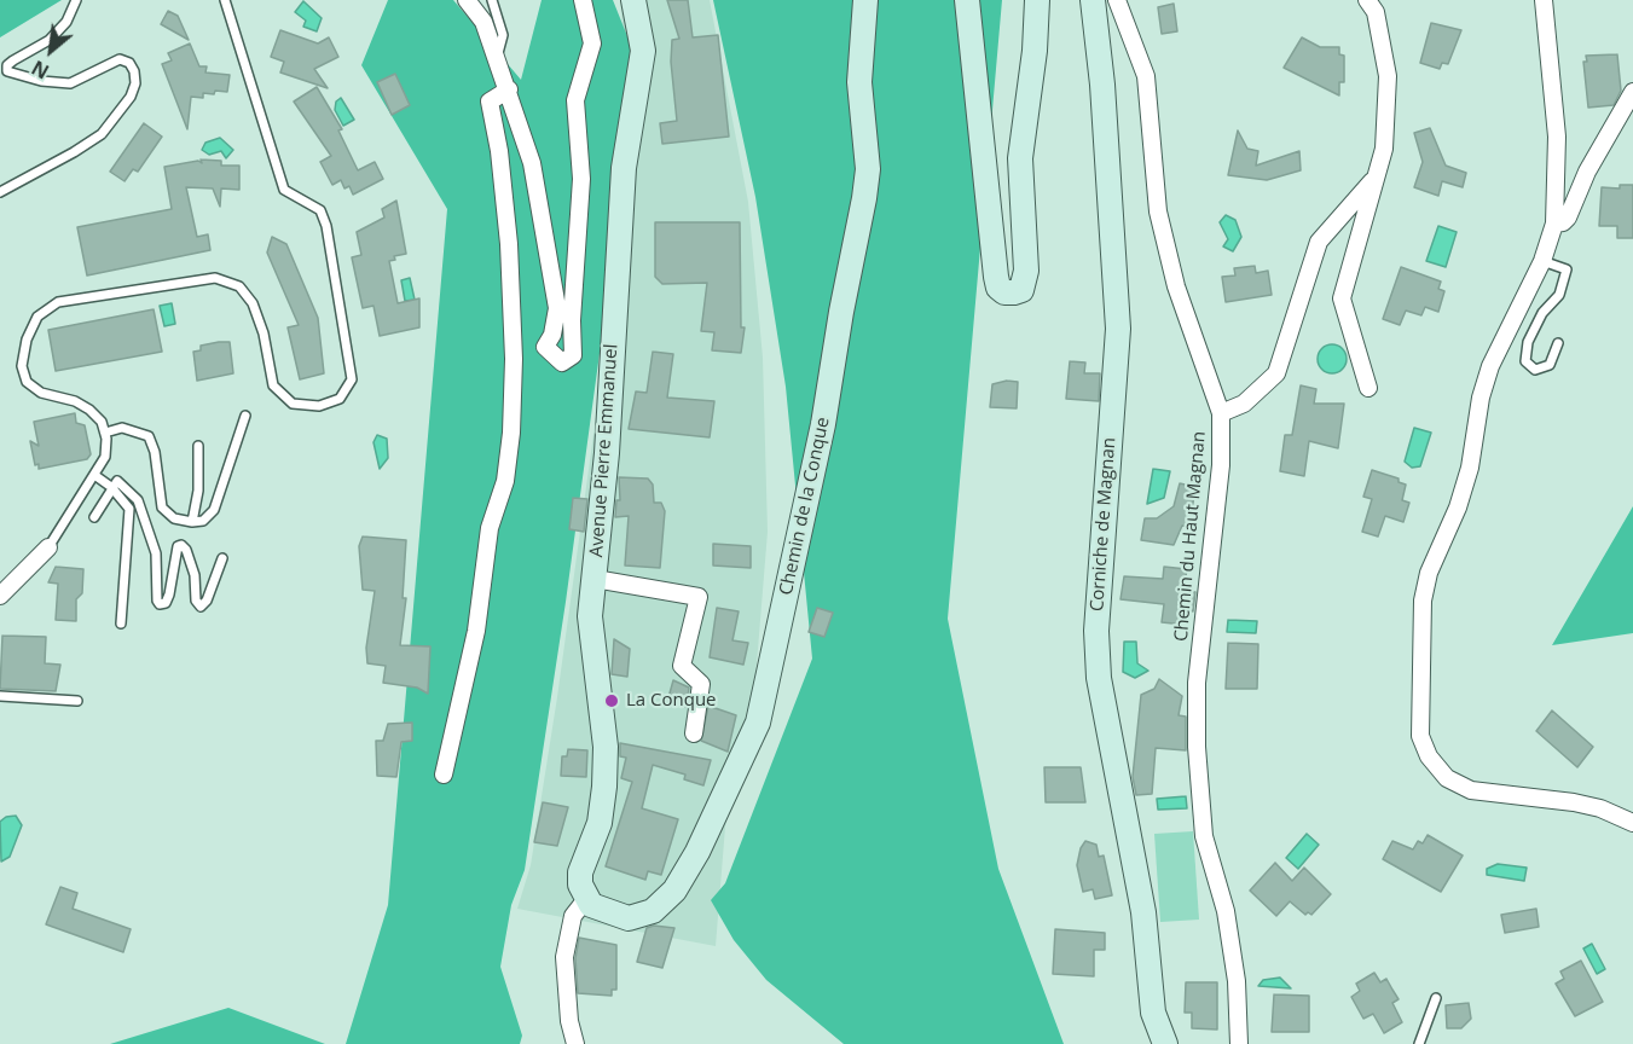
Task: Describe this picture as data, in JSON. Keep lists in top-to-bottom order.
{
  "streets": {
    "street": [
      "Avenue Pierre Emmanuel",
      "Chemin de la Conque",
      "Corniche de Magnan",
      "Chemin du Haut Magnan"
    ]
  },
  "crossings": [
    ["Avenue Pierre Emmanuel", "Chemin de la Conque"]
  ],
  "places": ["La Conque"],
  "north": "bottom left"
}
